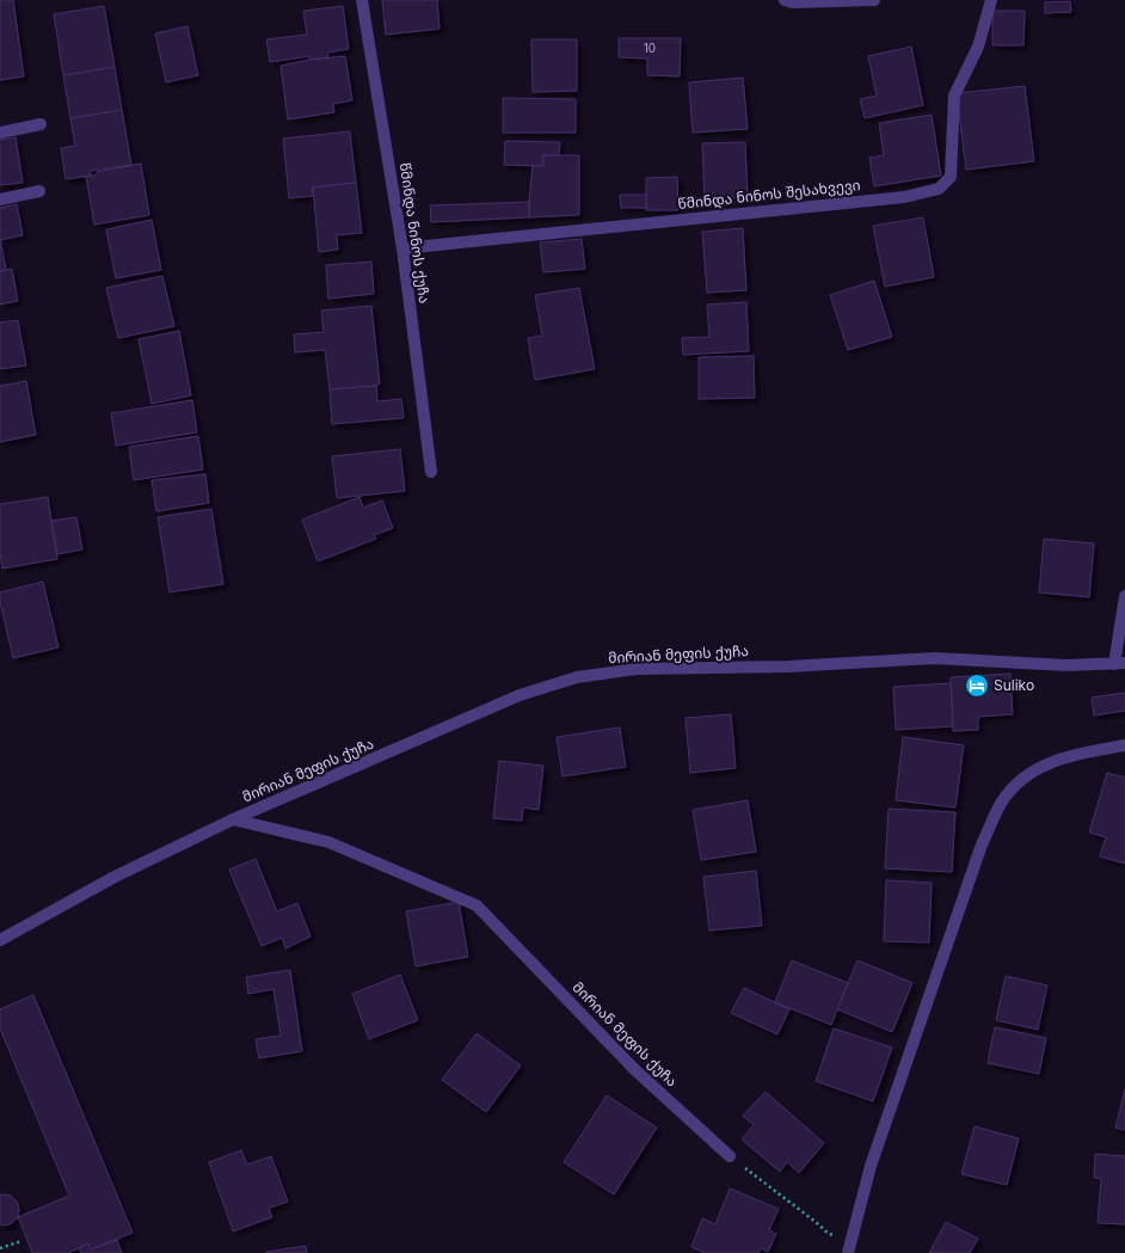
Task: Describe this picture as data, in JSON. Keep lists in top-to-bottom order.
{
  "streets": {
    "street": ["წმინდა ნინოს შესახვევი", "წმინდა ნინოს ქუჩა", "მირიან მეფის ქუჩა"]
  },
  "crossings": [
    ["წმინდა ნინოს შესახვევი", "წმინდა ნინოს ქუჩა"]
  ],
  "places": {
    "hotel": ["Suliko"]
  },
  "house_numbers": ["10"]
}
